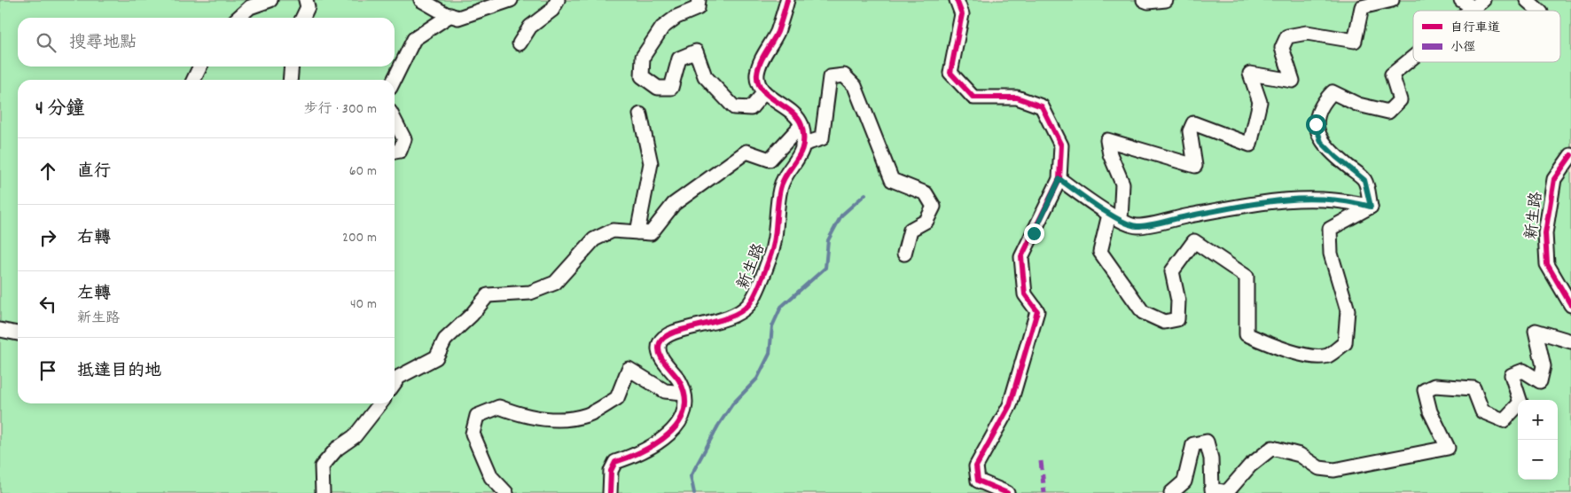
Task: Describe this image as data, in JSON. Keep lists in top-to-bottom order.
{
  "streets": {
    "street": ["新生路"]
  },
  "legend": ["自行車道", "小徑"],
  "page": {
    "search": "搜尋地點",
    "heading": ["4 分鐘", "步行 · 300 m"],
    "list": [
      ["直行", "60 m"],
      ["右轉", "200 m"],
      ["左轉", "新生路", "40 m"],
      "抵達目的地"
    ],
    "map_buttons": ["+", "−"]
  }
}
